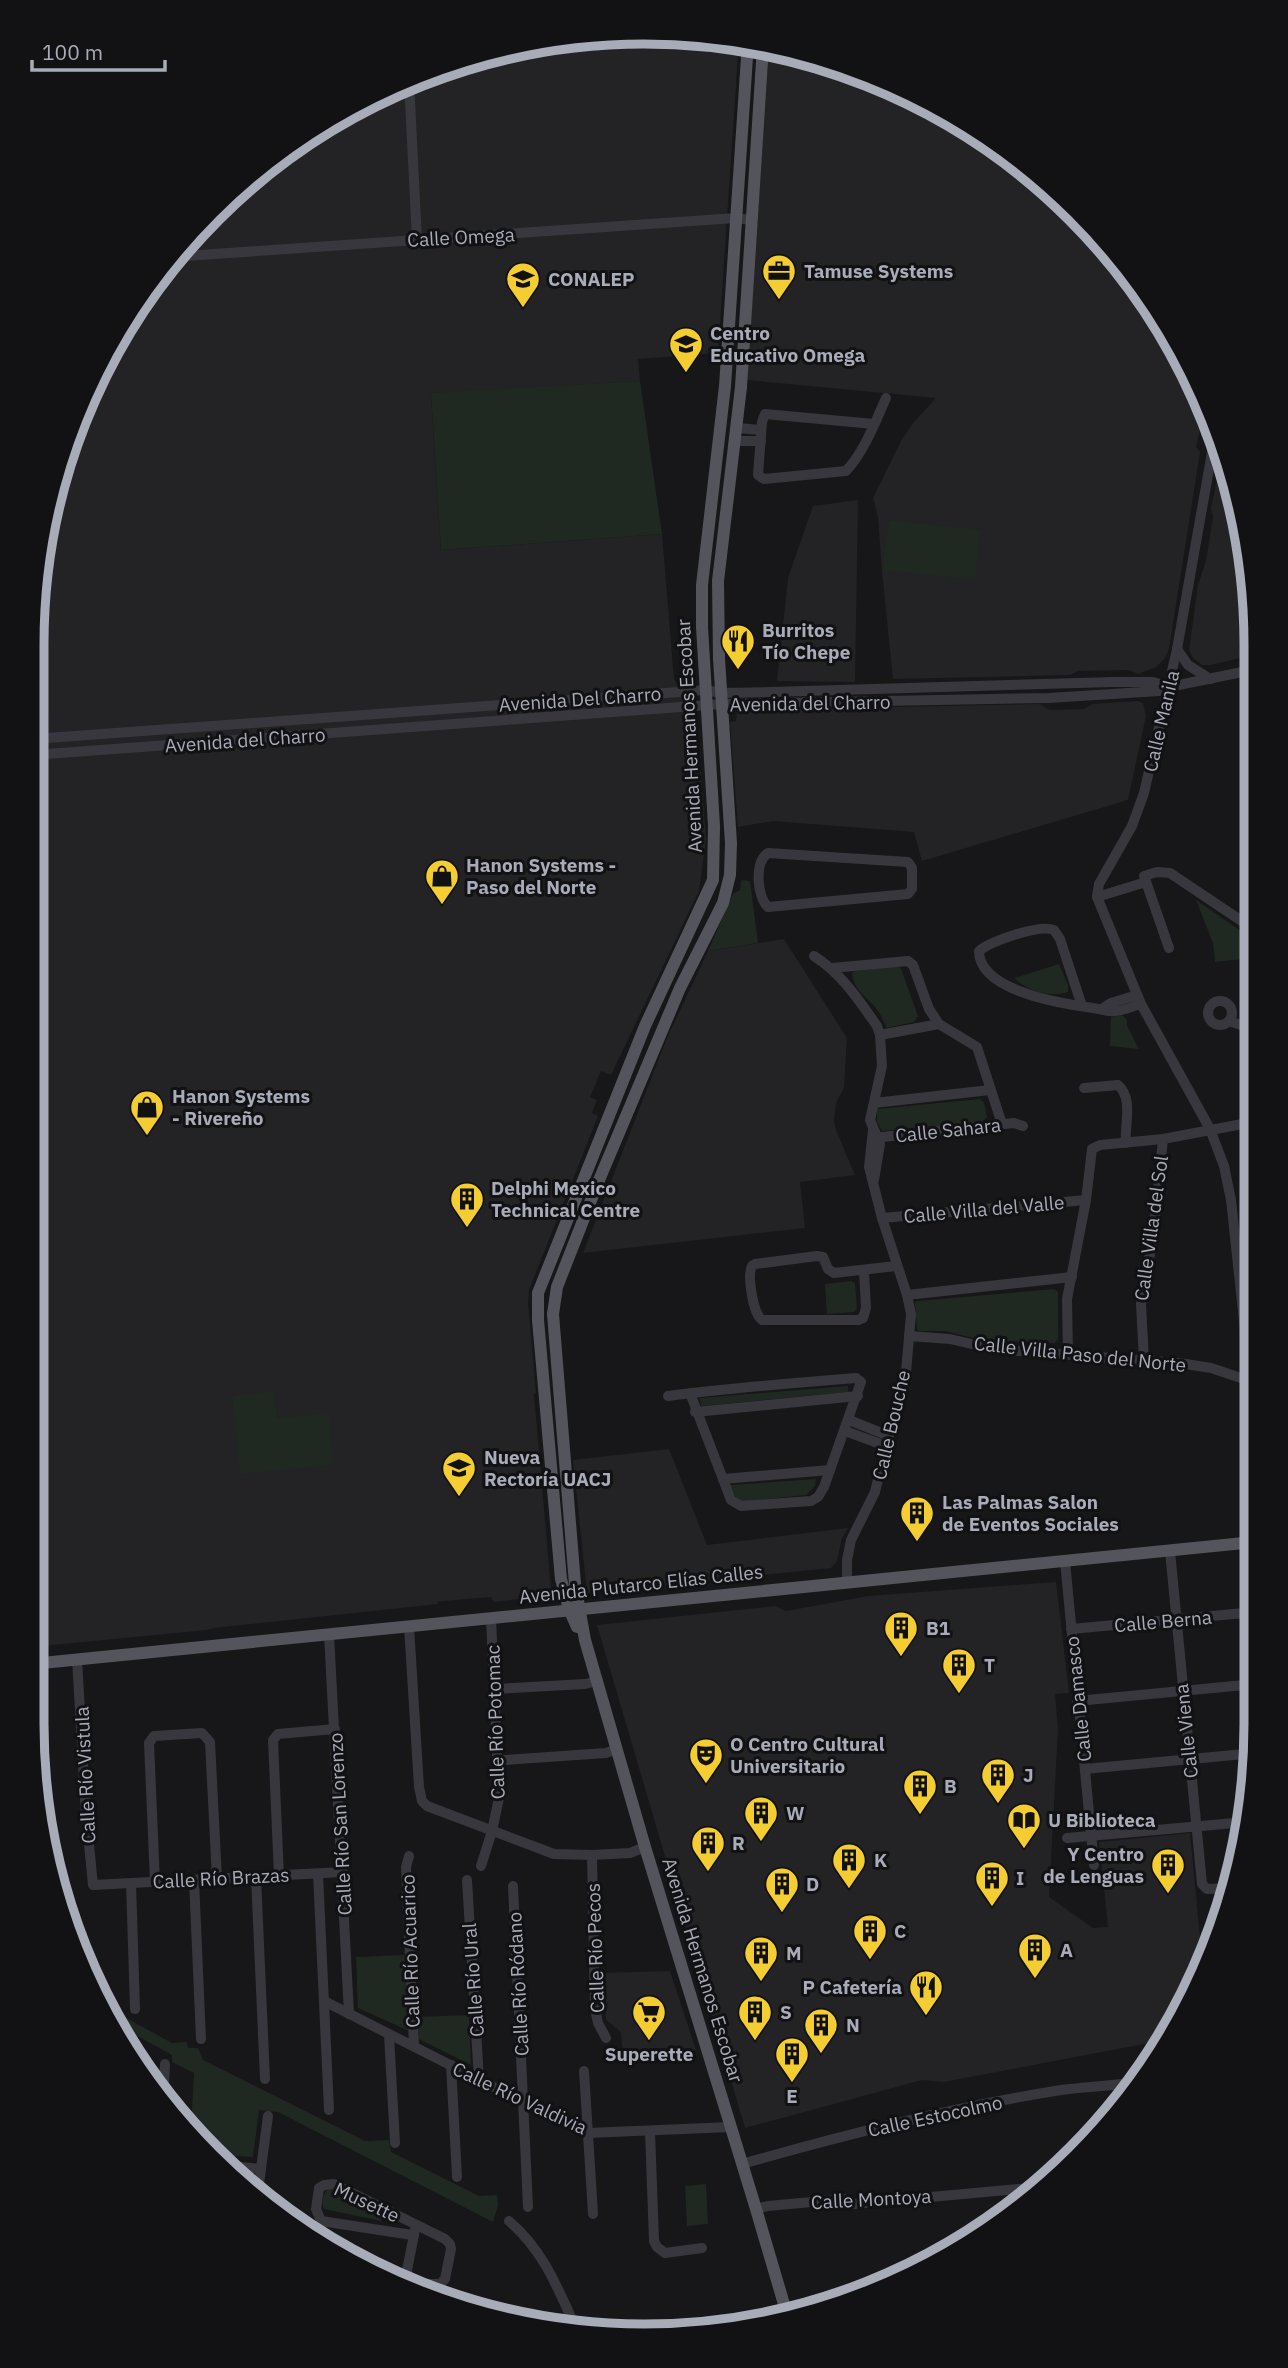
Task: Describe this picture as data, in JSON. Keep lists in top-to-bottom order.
{
  "streets": {
    "main road": ["Avenida Hermanos Escobar", "Avenida Plutarco Elías Calles"],
    "street": [
      "Calle Omega",
      "Avenida Del Charro",
      "Avenida del Charro",
      "Calle Manila",
      "Calle Sahara",
      "Calle Villa del Valle",
      "Calle Villa del Sol",
      "Calle Villa Paso del Norte",
      "Calle Bouche",
      "Calle Berna",
      "Calle Damasco",
      "Calle Río Potomac",
      "Calle Viena",
      "Calle Río Vistula",
      "Calle Río San Lorenzo",
      "Calle Río Brazas",
      "Calle Río Pecos",
      "Calle Río Acuarico",
      "Calle Río Ural",
      "Calle Río Ródano",
      "Calle Río Valdivia",
      "Calle Estocolmo",
      "Calle Montoya",
      "Musette"
    ]
  },
  "crossings": [
    ["Calle Omega", "Avenida Hermanos Escobar"],
    ["Avenida Del Charro", "Avenida del Charro"],
    ["Avenida Del Charro", "Avenida Hermanos Escobar"],
    ["Avenida del Charro", "Calle Manila"],
    ["Avenida del Charro", "Avenida Hermanos Escobar"],
    ["Avenida Hermanos Escobar", "Avenida Plutarco Elías Calles"],
    ["Avenida Hermanos Escobar", "Calle Río Valdivia"],
    ["Avenida Hermanos Escobar", "Calle Estocolmo"],
    ["Avenida Hermanos Escobar", "Calle Montoya"],
    ["Calle Sahara", "Calle Bouche"],
    ["Calle Villa del Valle", "Calle Bouche"],
    ["Calle Villa del Sol", "Calle Villa Paso del Norte"],
    ["Calle Villa Paso del Norte", "Calle Bouche"],
    ["Calle Bouche", "Avenida Plutarco Elías Calles"],
    ["Avenida Plutarco Elías Calles", "Calle Damasco"],
    ["Avenida Plutarco Elías Calles", "Calle Río Potomac"],
    ["Avenida Plutarco Elías Calles", "Calle Viena"],
    ["Avenida Plutarco Elías Calles", "Calle Río Vistula"],
    ["Avenida Plutarco Elías Calles", "Calle Río San Lorenzo"],
    ["Calle Berna", "Calle Damasco"],
    ["Calle Berna", "Calle Viena"],
    ["Calle Río Vistula", "Calle Río Brazas"],
    ["Calle Río San Lorenzo", "Calle Río Brazas"],
    ["Calle Río San Lorenzo", "Calle Río Valdivia"],
    ["Calle Río Acuarico", "Calle Río Valdivia"],
    ["Calle Río Ural", "Calle Río Valdivia"],
    ["Calle Río Ródano", "Calle Río Valdivia"]
  ],
  "places": {
    "office": ["Tamuse Systems"],
    "school or university": ["CONALEP", "Centro Educativo Omega", "Nueva Rectoría UACJ"],
    "restaurant": ["Burritos Tío Chepe", "P Cafetería"],
    "shop": ["Hanon Systems - Paso del Norte", "Hanon Systems - Rivereño"],
    "building": [
      "Delphi Mexico Technical Centre",
      "Las Palmas Salon de Eventos Sociales",
      "B1",
      "T",
      "J",
      "B",
      "W",
      "R",
      "K",
      "Y Centro de Lenguas",
      "I",
      "D",
      "C",
      "A",
      "M",
      "S",
      "N",
      "E"
    ],
    "theatre": ["O Centro Cultural Universitario"],
    "library": ["U Biblioteca"],
    "supermarket": ["Superette"]
  },
  "scale_bar": "100 m"
}
